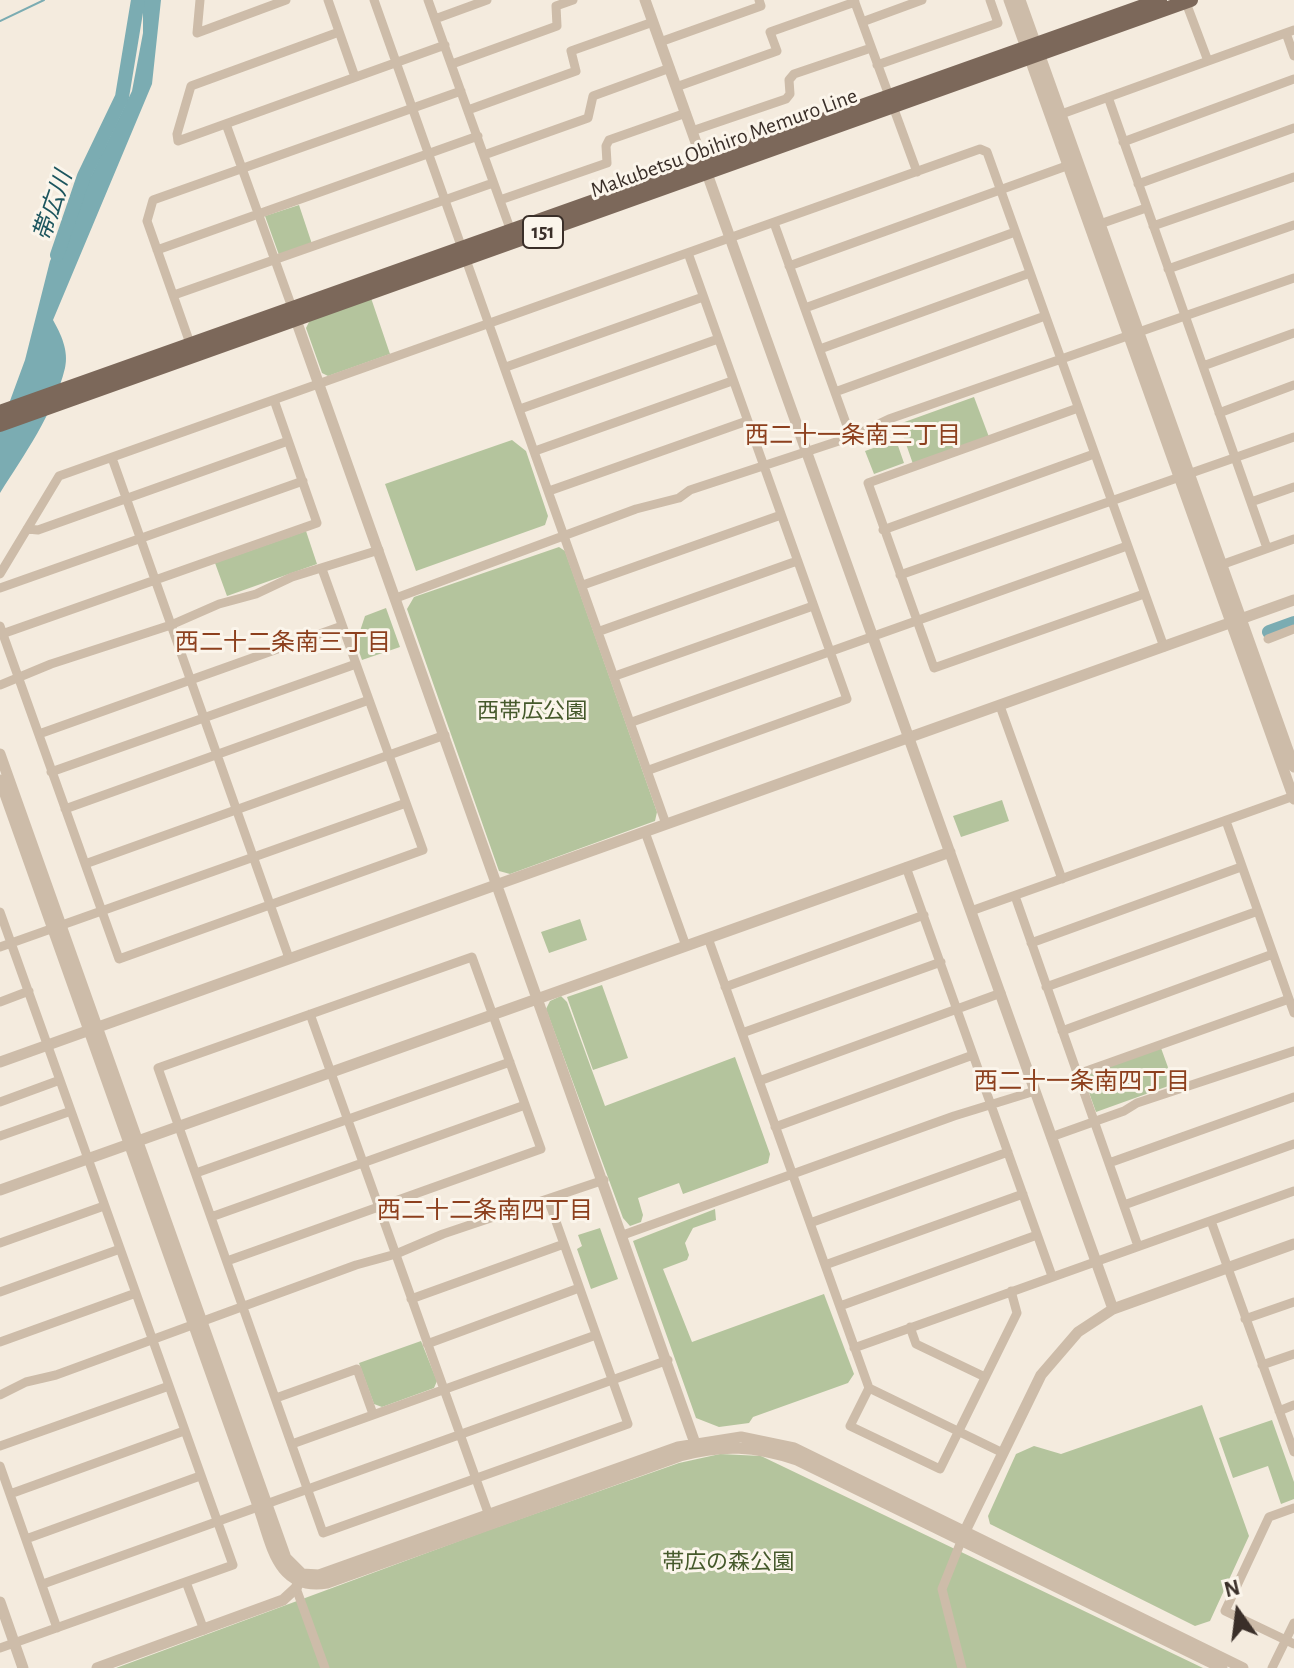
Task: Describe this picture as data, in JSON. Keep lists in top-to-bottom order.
{
  "streets": {
    "main road": ["Makubetsu Obihiro Memuro Line", "151"]
  },
  "districts": [
    "西二十一条南三丁目",
    "西二十二条南三丁目",
    "西二十一条南四丁目",
    "西二十二条南四丁目"
  ],
  "water": ["帯広川"],
  "parks": ["西帯広公園", "帯広の森公園"],
  "north": "top"
}
